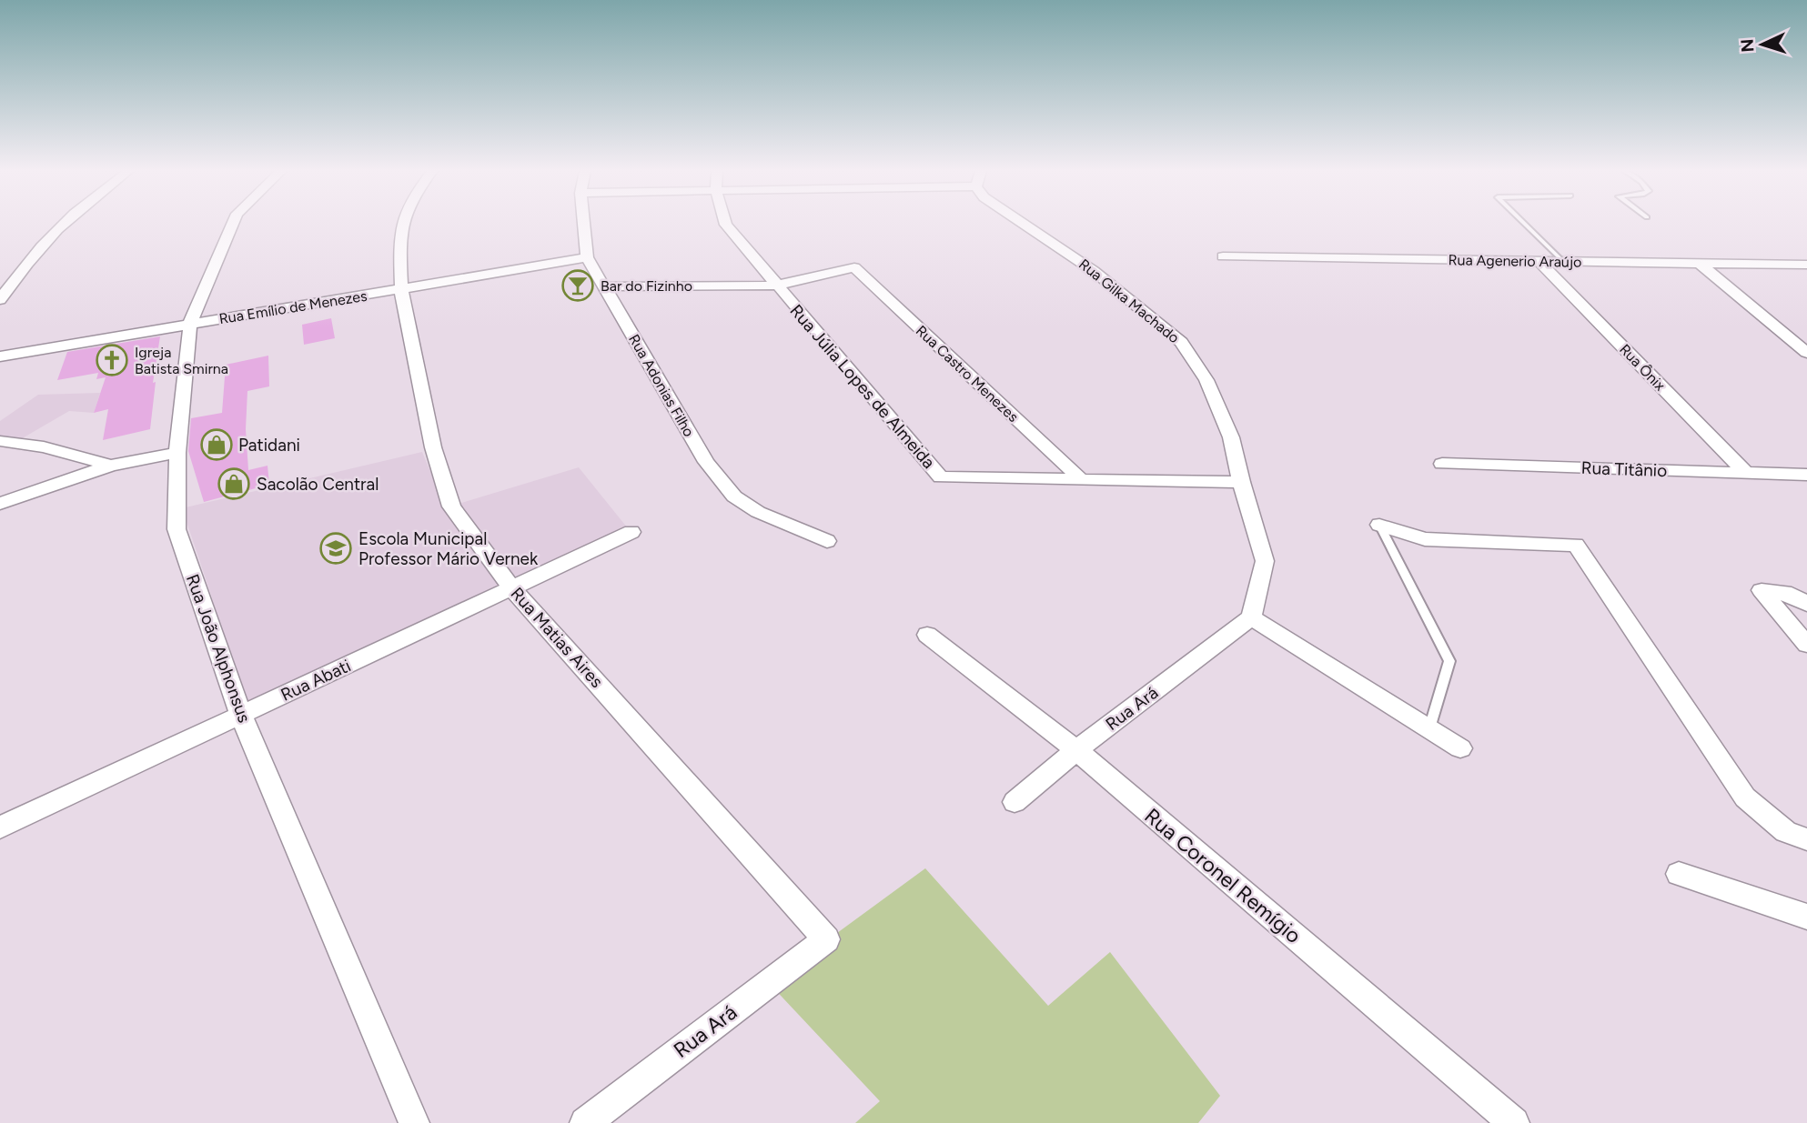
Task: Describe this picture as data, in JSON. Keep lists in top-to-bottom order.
{
  "streets": {
    "street": [
      "Rua Agenerio Araújo",
      "Rua Gilka Machado",
      "Rua Emílio de Menezes",
      "Rua Ônix",
      "Rua Castro Menezes",
      "Rua Adonias Filho",
      "Rua Júlia Lopes de Almeida",
      "Rua Titânio",
      "Rua Matias Aires",
      "Rua João Alphonsus",
      "Rua Abati",
      "Rua Ará",
      "Rua Coronel Remígio"
    ]
  },
  "crossings": [
    ["Rua Agenerio Araújo", "Rua Ônix"],
    ["Rua Gilka Machado", "Rua Júlia Lopes de Almeida"],
    ["Rua Gilka Machado", "Rua Ará"],
    ["Rua Emílio de Menezes", "Rua Adonias Filho"],
    ["Rua Emílio de Menezes", "Rua Matias Aires"],
    ["Rua Emílio de Menezes", "Rua João Alphonsus"],
    ["Rua Ônix", "Rua Titânio"],
    ["Rua Castro Menezes", "Rua Júlia Lopes de Almeida"],
    ["Rua Matias Aires", "Rua Abati"],
    ["Rua Matias Aires", "Rua Ará"],
    ["Rua João Alphonsus", "Rua Abati"],
    ["Rua Ará", "Rua Coronel Remígio"]
  ],
  "places": {
    "bar": ["Bar do Fizinho"],
    "church": ["Igreja Batista Smirna"],
    "shop": ["Patidani", "Sacolão Central"],
    "school or university": ["Escola Municipal Professor Mário Vernek"]
  },
  "north": "left"
}
